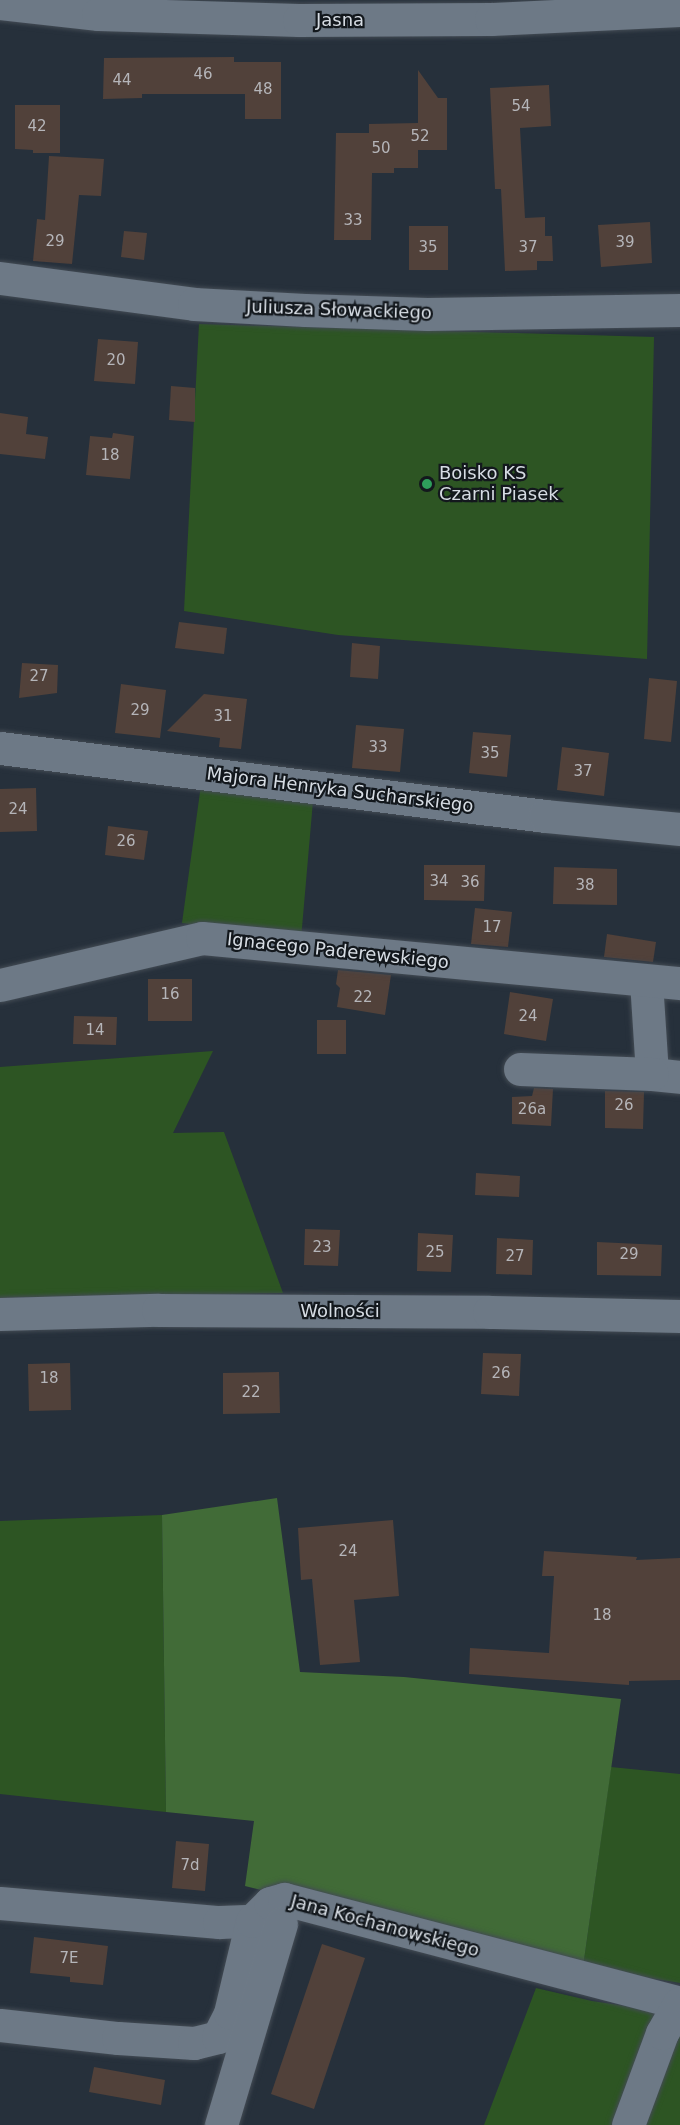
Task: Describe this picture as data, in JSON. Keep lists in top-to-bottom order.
{
  "streets": {
    "street": [
      "Jasna",
      "Juliusza Słowackiego",
      "Majora Henryka Sucharskiego",
      "Ignacego Paderewskiego",
      "Wolności",
      "Jana Kochanowskiego"
    ]
  },
  "places": ["Boisko KS Czarni Piasek"],
  "house_numbers": [
    "46",
    "44",
    "48",
    "54",
    "42",
    "52",
    "50",
    "33",
    "29",
    "39",
    "35",
    "37",
    "20",
    "18",
    "27",
    "29",
    "31",
    "33",
    "35",
    "37",
    "24",
    "26",
    "34",
    "36",
    "38",
    "17",
    "16",
    "22",
    "24",
    "14",
    "26",
    "26a",
    "23",
    "25",
    "29",
    "27",
    "26",
    "18",
    "22",
    "24",
    "18",
    "7d",
    "7E"
  ]
}
